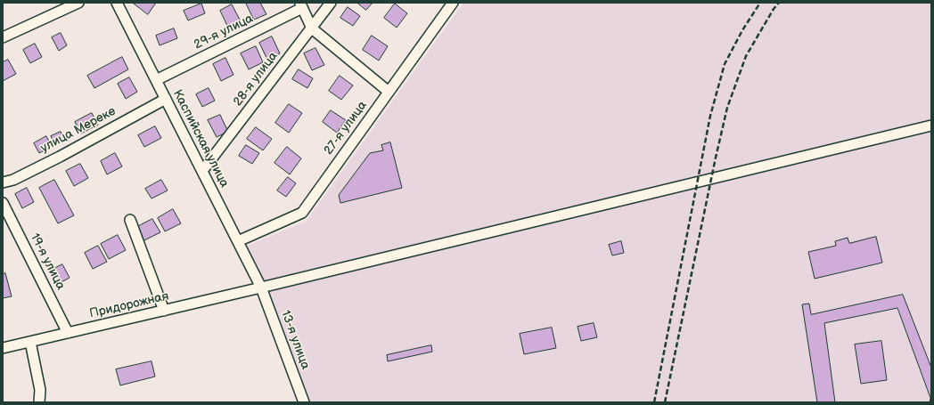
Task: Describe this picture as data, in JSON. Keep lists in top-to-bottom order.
{
  "streets": {
    "street": [
      "29-я улица",
      "28-я улица",
      "27-я улица",
      "улица Мереке",
      "Каспийская улица",
      "19-я улица",
      "Придорожная",
      "13-я улица"
    ]
  },
  "crossings": [
    ["29-я улица", "28-я улица"],
    ["29-я улица", "27-я улица"],
    ["29-я улица", "Каспийская улица"],
    ["28-я улица", "Каспийская улица"],
    ["27-я улица", "Каспийская улица"],
    ["улица Мереке", "Каспийская улица"],
    ["Каспийская улица", "Придорожная"],
    ["Каспийская улица", "13-я улица"],
    ["19-я улица", "Придорожная"],
    ["Придорожная", "13-я улица"]
  ]
}
